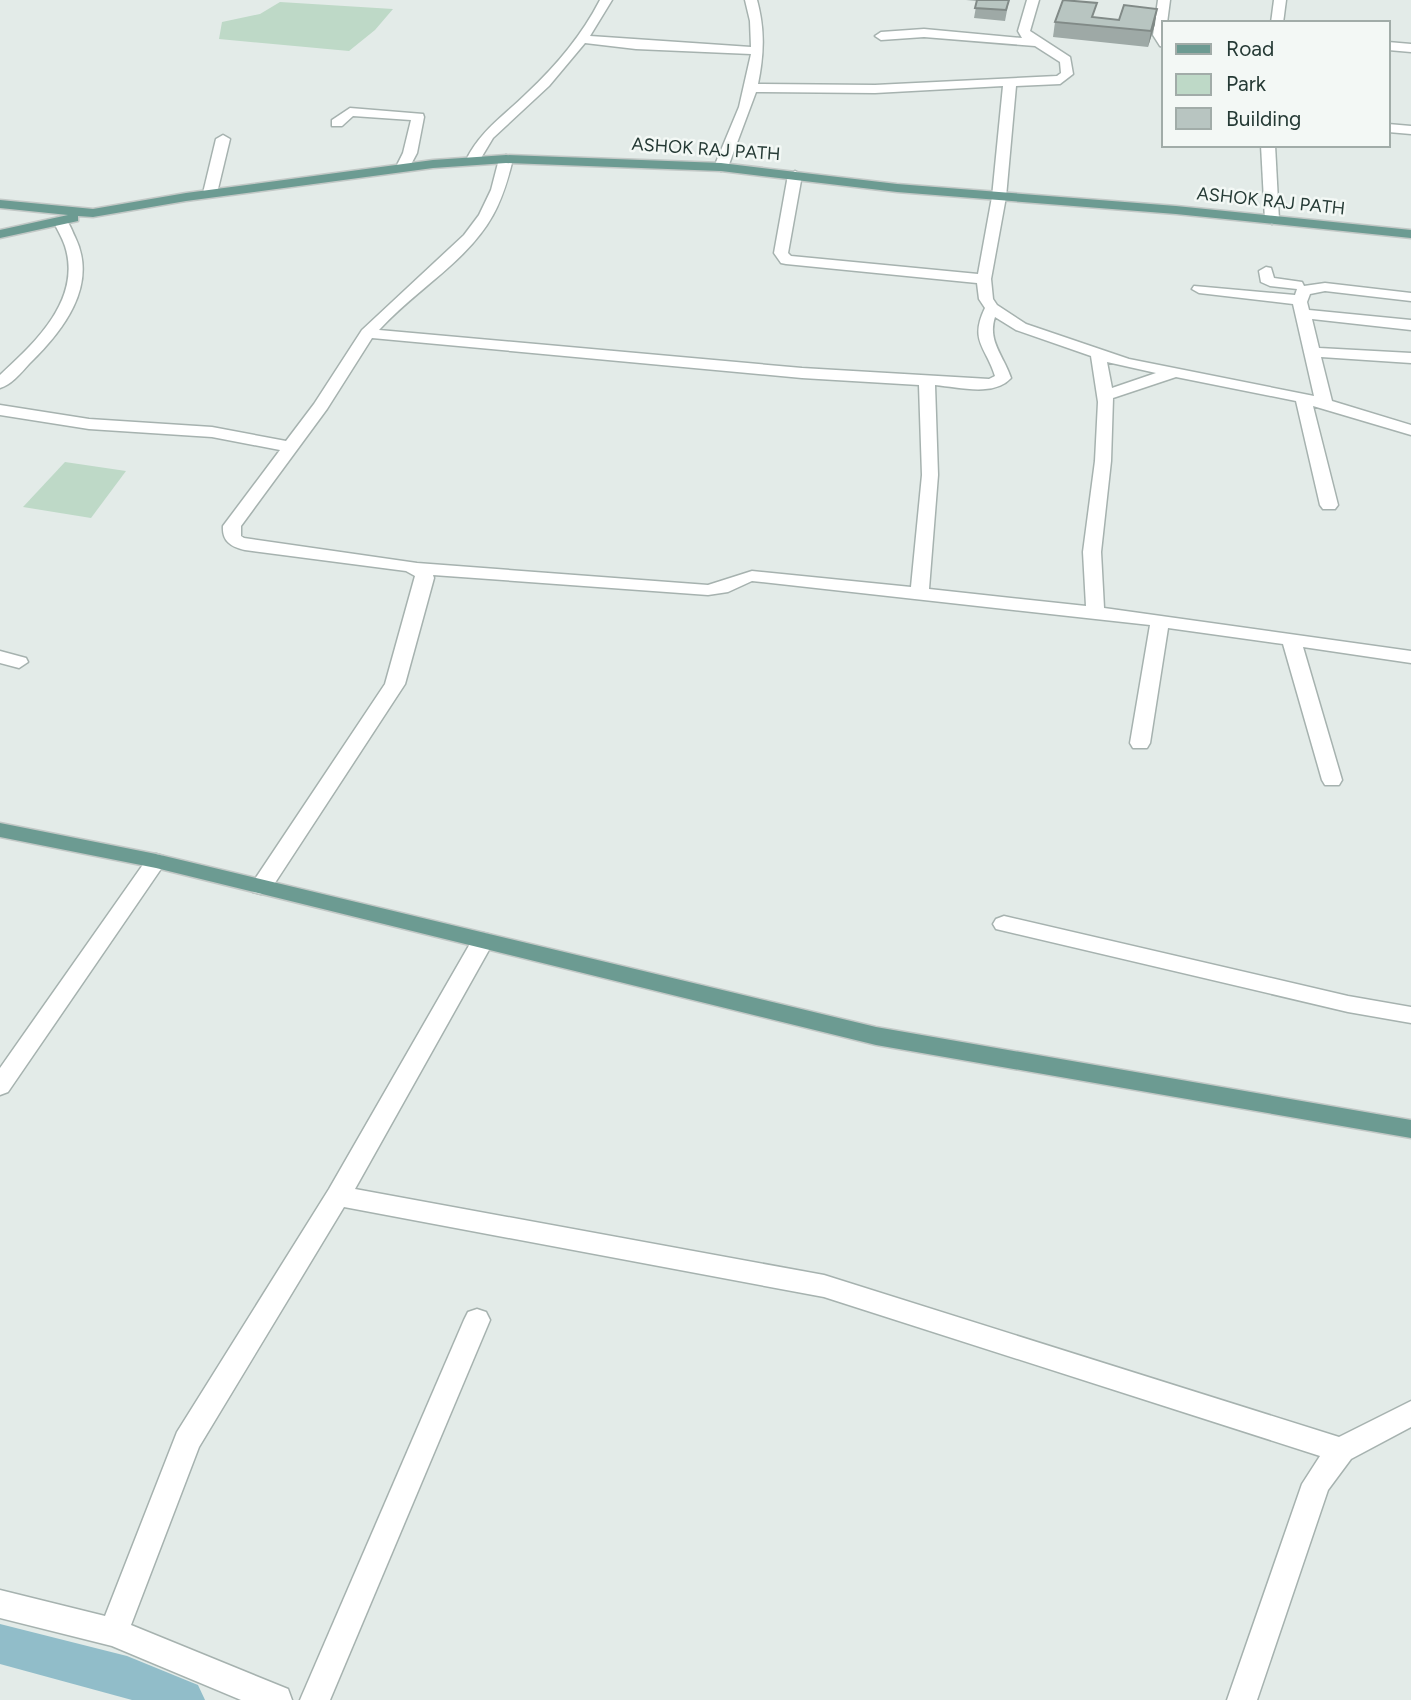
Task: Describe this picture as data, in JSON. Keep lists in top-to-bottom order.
{
  "streets": {
    "main road": ["ASHOK RAJ PATH"]
  },
  "legend": ["Road", "Park", "Building"]
}
